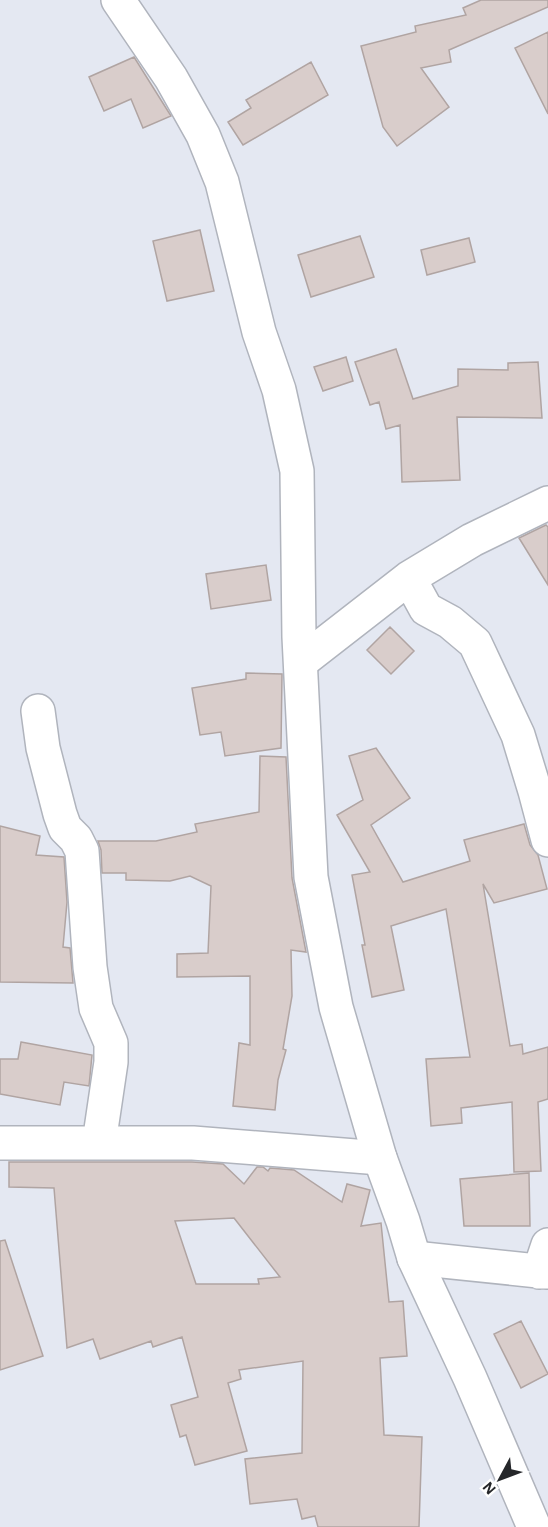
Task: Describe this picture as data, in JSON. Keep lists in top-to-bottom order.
{
  "north": "bottom left"
}
